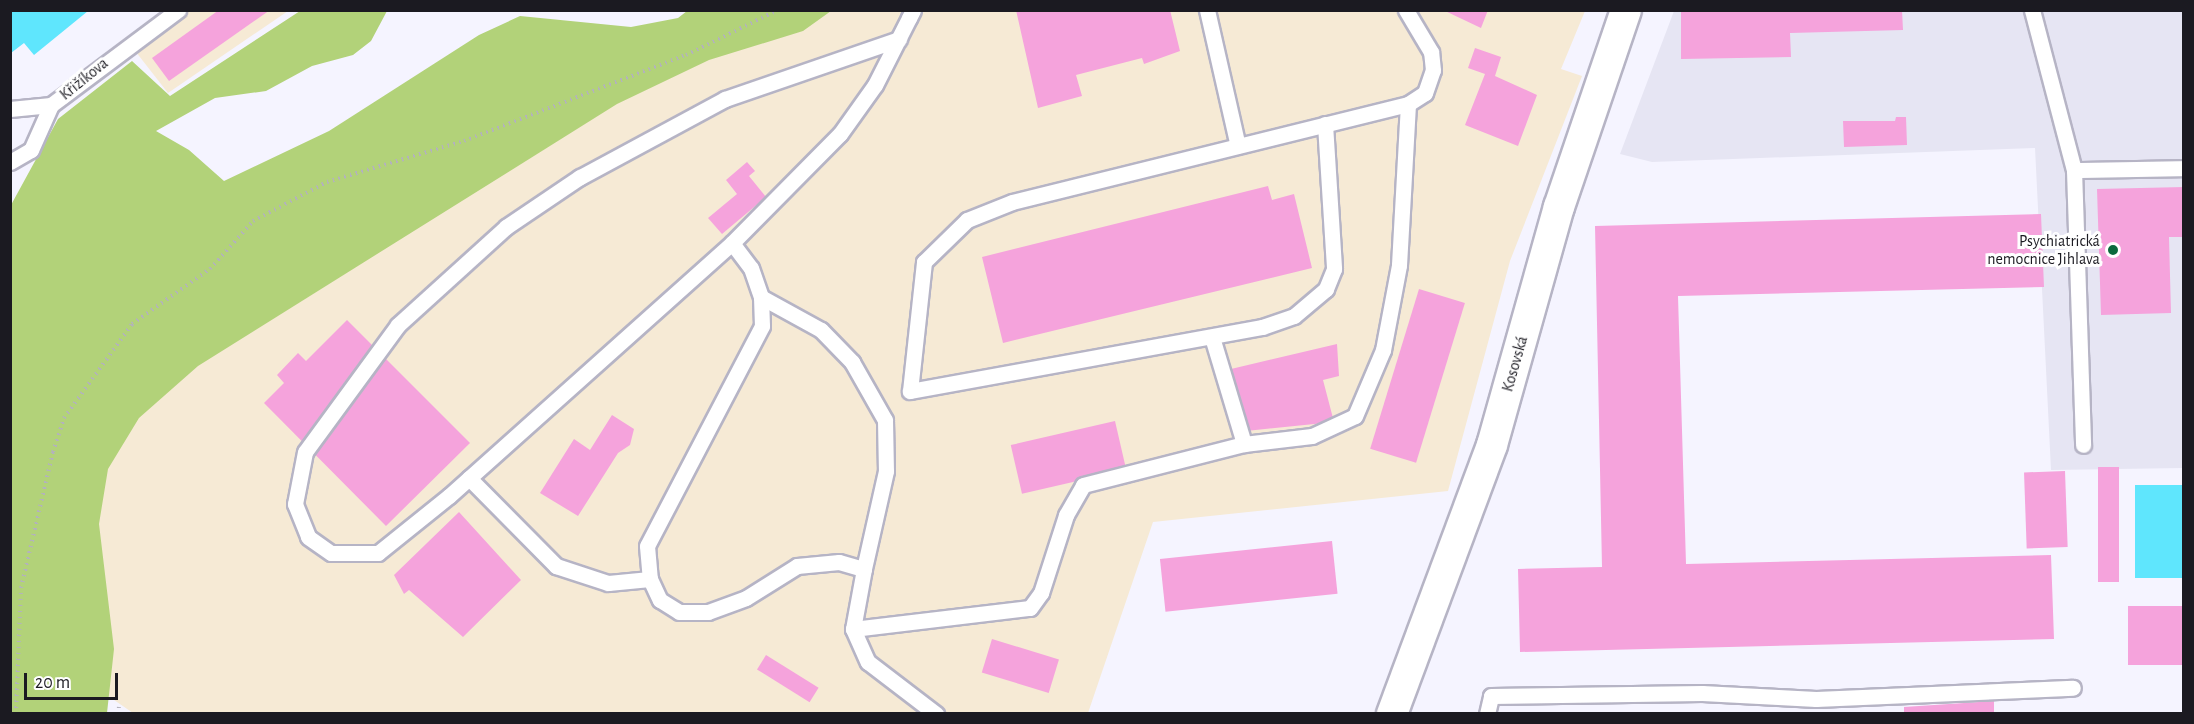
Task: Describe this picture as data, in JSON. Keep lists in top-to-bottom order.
{
  "streets": {
    "street": ["Kosovská"],
    "lane": ["Křižíkova"]
  },
  "places": ["Psychiatrická nemocnice Jihlava"],
  "scale_bar": "20 m"
}
